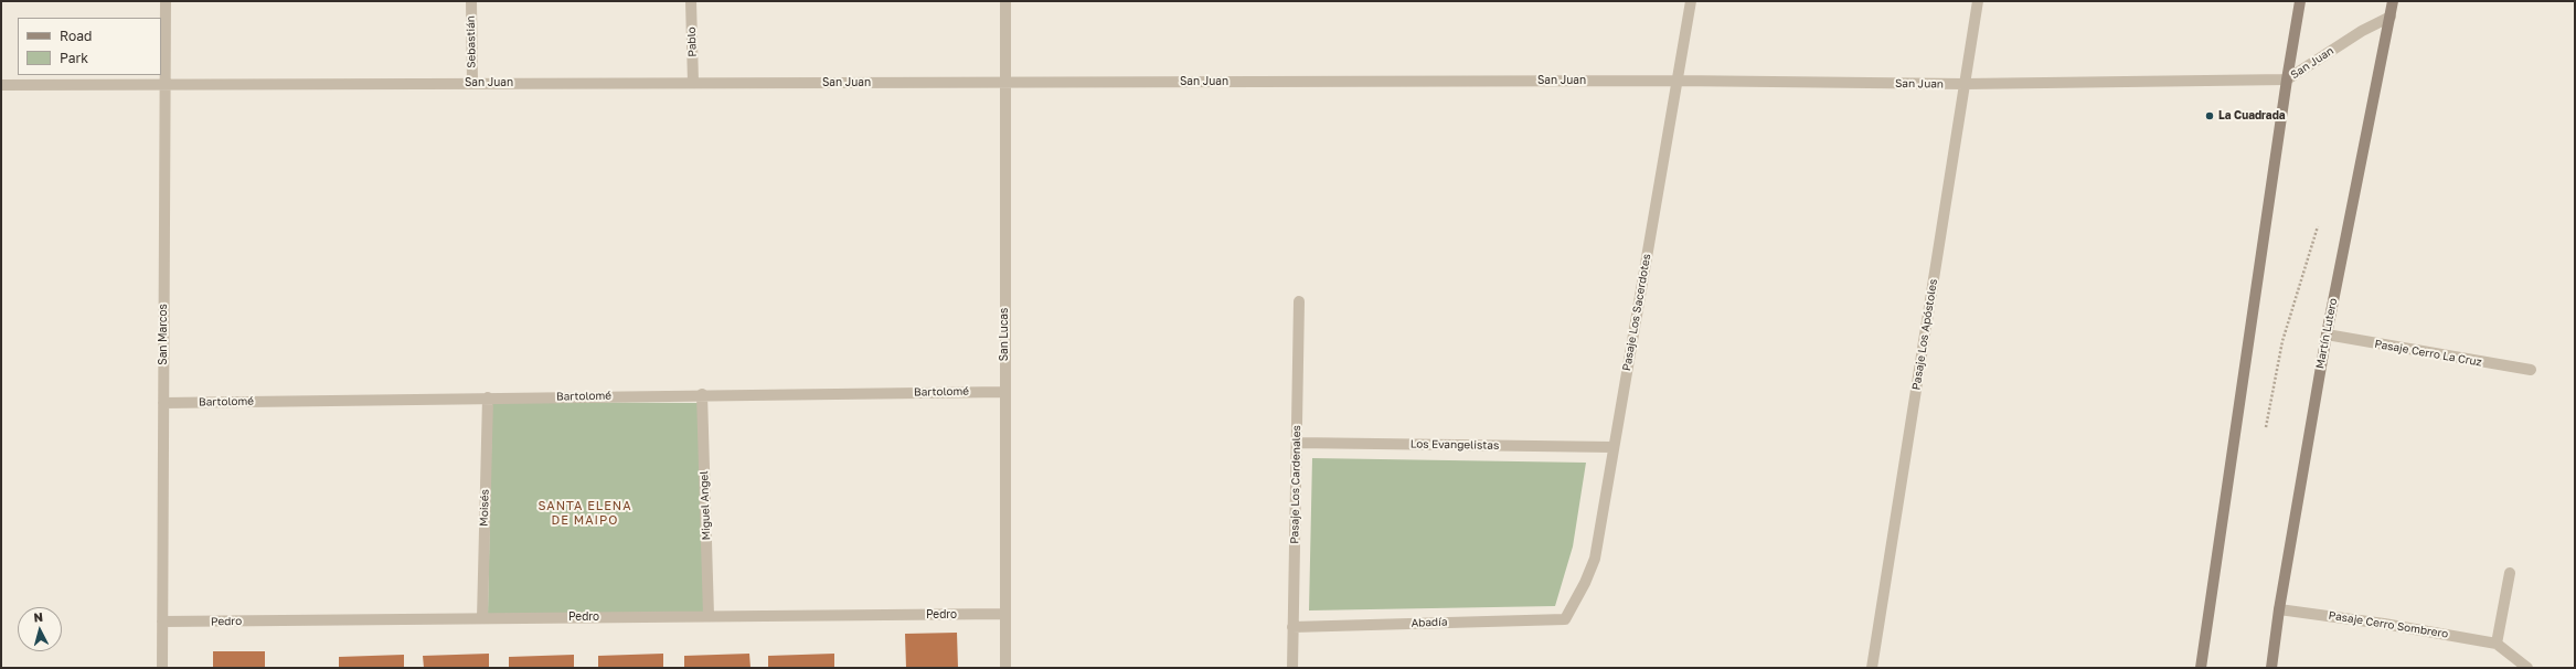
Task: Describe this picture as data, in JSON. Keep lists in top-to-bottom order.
{
  "streets": {
    "main road": ["Martín Lutero"],
    "street": [
      "Sebastián",
      "Pablo",
      "San Juan",
      "Pasaje Los Sacerdotes",
      "San Marcos",
      "San Lucas",
      "Pasaje Los Apóstoles",
      "Pasaje Cerro La Cruz",
      "Bartolomé",
      "Los Evangelistas",
      "Pasaje Los Cardenales",
      "Miguel Angel",
      "Moisés",
      "Pedro",
      "Abadía",
      "Pasaje Cerro Sombrero"
    ]
  },
  "crossings": [
    ["Sebastián", "San Juan"],
    ["Pablo", "San Juan"],
    ["San Juan", "Pasaje Los Sacerdotes"],
    ["San Juan", "Martín Lutero"],
    ["San Juan", "San Marcos"],
    ["San Juan", "San Lucas"],
    ["San Juan", "Pasaje Los Apóstoles"],
    ["Pasaje Los Sacerdotes", "Los Evangelistas"],
    ["Pasaje Los Sacerdotes", "Abadía"],
    ["Martín Lutero", "Pasaje Cerro La Cruz"],
    ["Martín Lutero", "Pasaje Cerro Sombrero"],
    ["San Marcos", "Bartolomé"],
    ["San Marcos", "Pedro"],
    ["San Lucas", "Bartolomé"],
    ["San Lucas", "Pedro"],
    ["Bartolomé", "Miguel Angel"],
    ["Bartolomé", "Moisés"],
    ["Los Evangelistas", "Pasaje Los Cardenales"],
    ["Pasaje Los Cardenales", "Abadía"],
    ["Miguel Angel", "Pedro"],
    ["Moisés", "Pedro"]
  ],
  "districts": ["SANTA ELENA DE MAIPO"],
  "places": ["La Cuadrada"],
  "legend": ["Road", "Park"],
  "north": "top"
}
